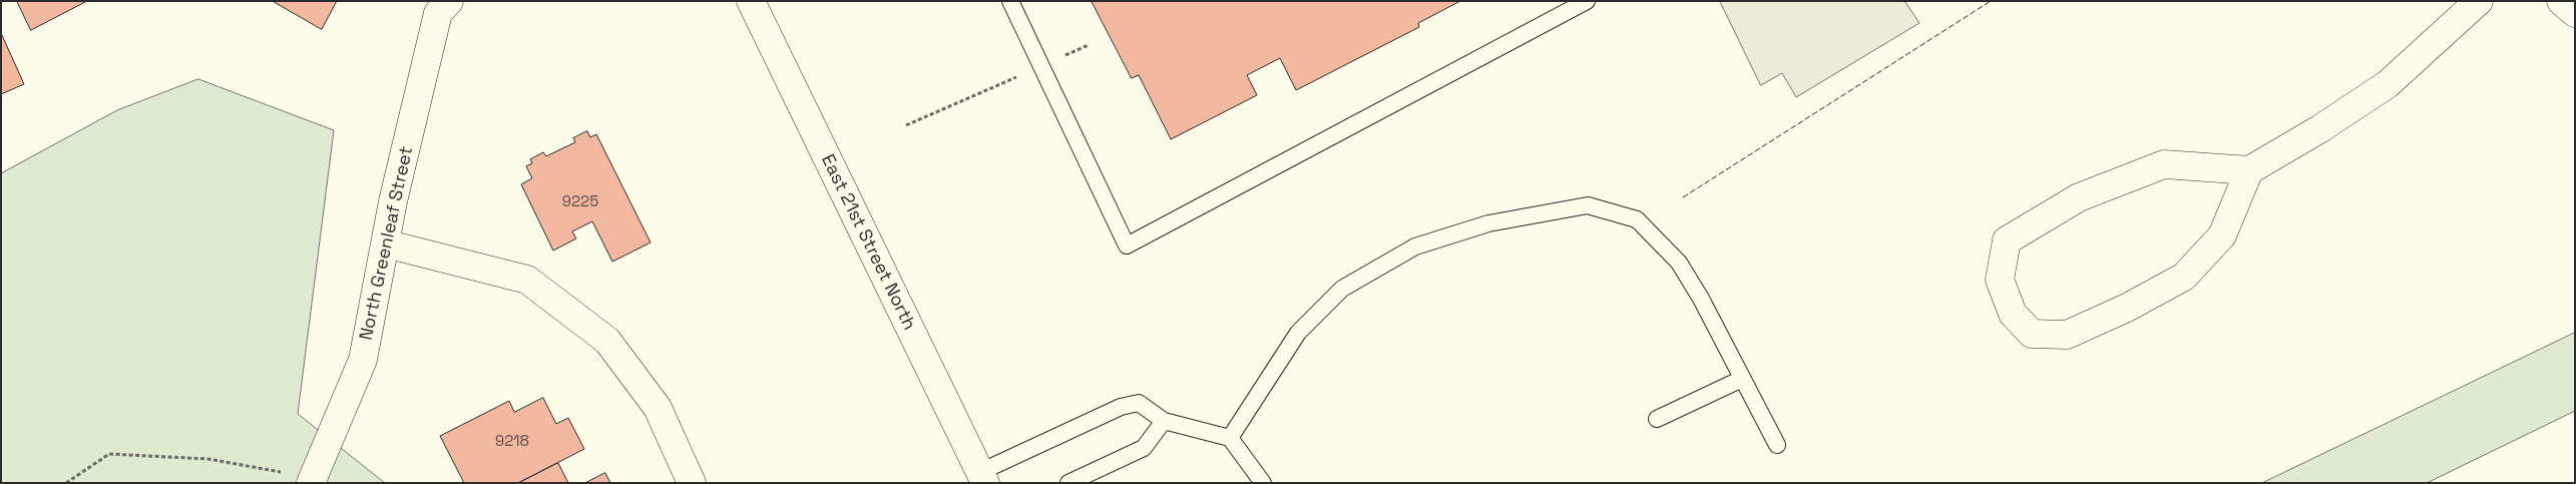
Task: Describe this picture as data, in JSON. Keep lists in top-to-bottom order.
{
  "streets": {
    "street": ["East 21st Street North", "North Greenleaf Street"]
  },
  "house_numbers": ["9225", "9218"]
}
